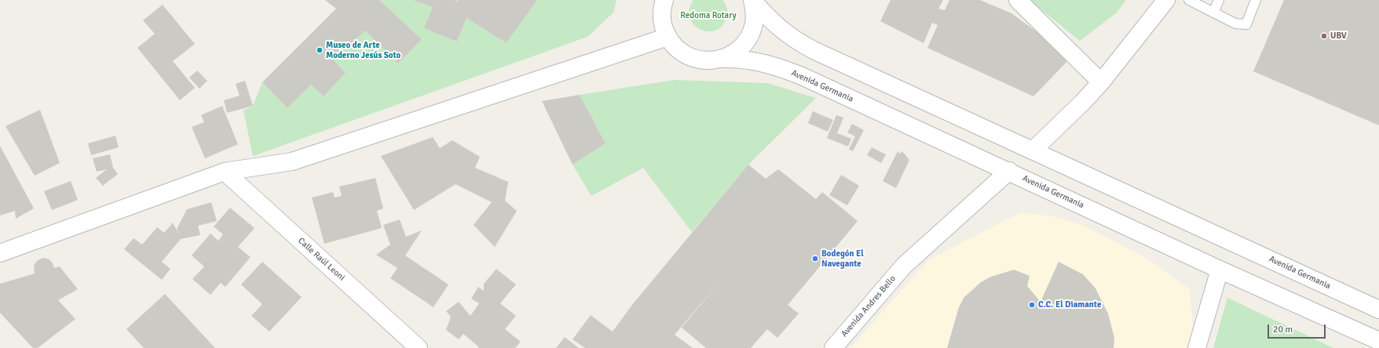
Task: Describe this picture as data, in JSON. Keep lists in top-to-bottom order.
{
  "streets": {
    "street": ["Avenida Germania", "Calle Raúl Leoni", "Avenida Andres Bello"]
  },
  "crossings": [
    ["Avenida Germania", "Avenida Andres Bello"]
  ],
  "parks": ["Redoma Rotary"],
  "places": [
    "UBV",
    "Museo de Arte Moderno Jesús Soto",
    "Bodegón El Navegante",
    "C.C. El Diamante"
  ],
  "scale_bar": "20 m"
}
